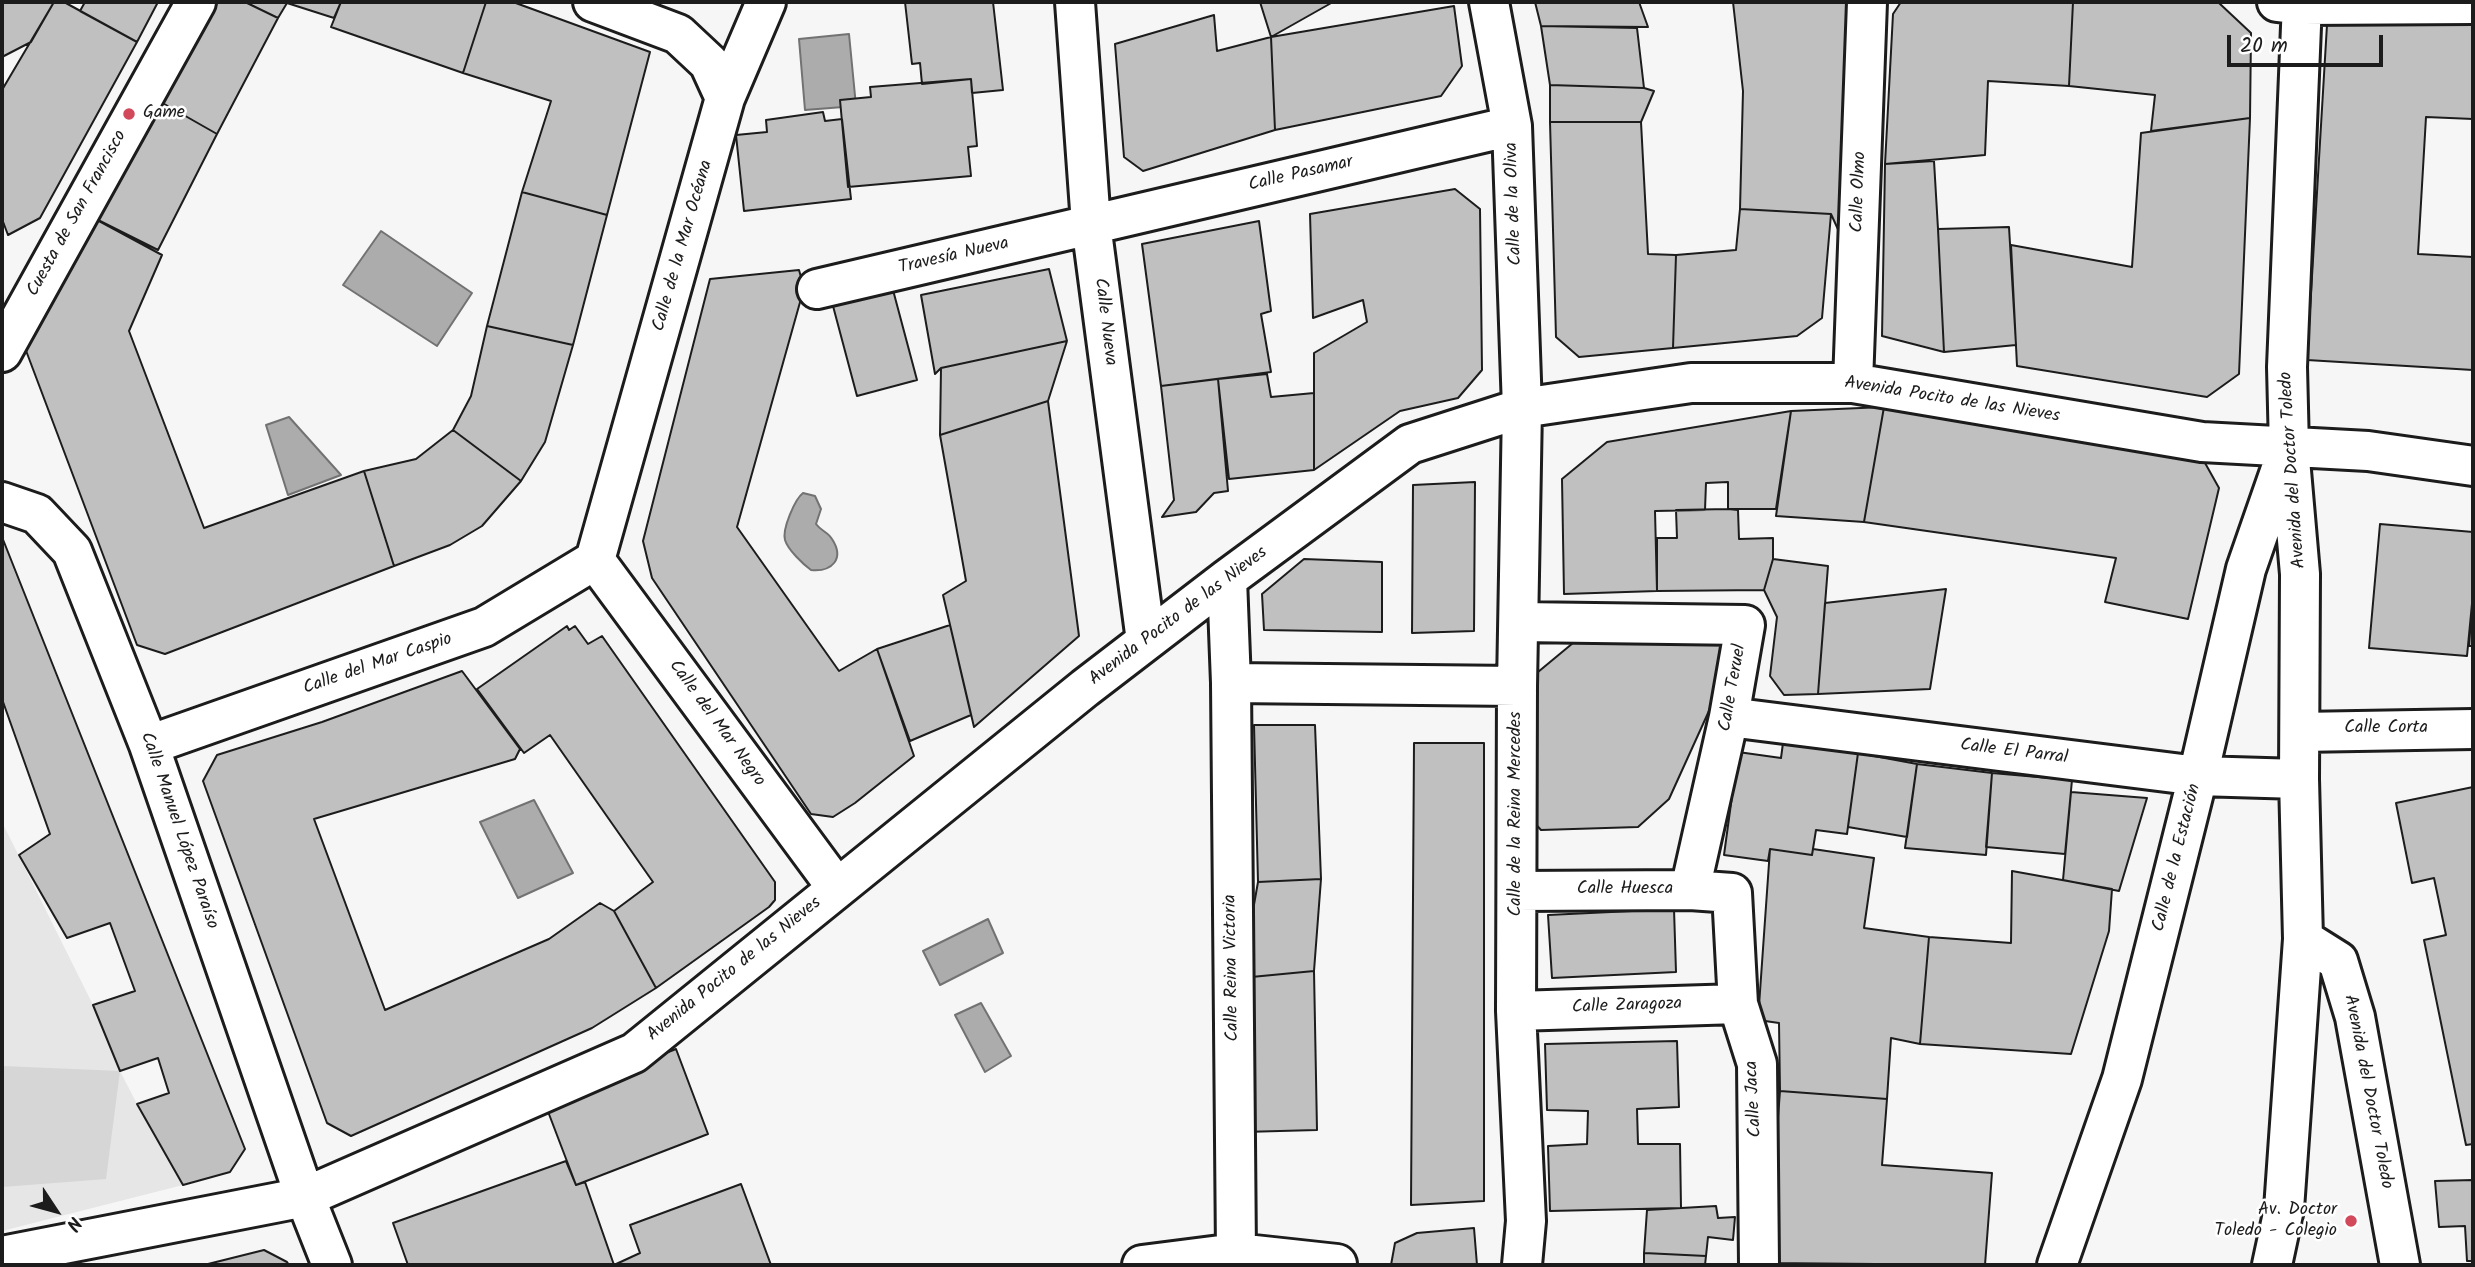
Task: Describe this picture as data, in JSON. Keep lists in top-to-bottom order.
{
  "streets": {
    "street": [
      "Calle Pasamar",
      "Calle Olmo",
      "Calle de la Oliva",
      "Cuesta de San Francisco",
      "Calle de la Mar Océana",
      "Travesía Nueva",
      "Calle Nueva",
      "Avenida Pocito de las Nieves",
      "Avenida del Doctor Toledo",
      "Calle del Mar Caspio",
      "Calle Teruel",
      "Calle del Mar Negro",
      "Calle Corta",
      "Calle El Parral",
      "Calle de la Reina Mercedes",
      "Calle Manuel López Paraíso",
      "Calle de la Estación",
      "Calle Huesca",
      "Calle Reina Victoria",
      "Calle Zaragoza",
      "Calle Jaca"
    ]
  },
  "crossings": [
    ["Calle Pasamar", "Calle de la Oliva"],
    ["Calle Pasamar", "Travesía Nueva"],
    ["Calle Pasamar", "Calle Nueva"],
    ["Calle Olmo", "Avenida Pocito de las Nieves"],
    ["Calle de la Oliva", "Avenida Pocito de las Nieves"],
    ["Calle de la Oliva", "Calle de la Reina Mercedes"],
    ["Calle de la Mar Océana", "Calle del Mar Caspio"],
    ["Calle de la Mar Océana", "Calle del Mar Negro"],
    ["Travesía Nueva", "Calle Nueva"],
    ["Calle Nueva", "Avenida Pocito de las Nieves"],
    ["Avenida Pocito de las Nieves", "Avenida del Doctor Toledo"],
    ["Avenida Pocito de las Nieves", "Calle del Mar Negro"],
    ["Avenida Pocito de las Nieves", "Calle de la Reina Mercedes"],
    ["Avenida Pocito de las Nieves", "Calle Manuel López Paraíso"],
    ["Avenida Pocito de las Nieves", "Calle de la Estación"],
    ["Avenida del Doctor Toledo", "Calle Corta"],
    ["Avenida del Doctor Toledo", "Calle El Parral"],
    ["Avenida del Doctor Toledo", "Calle de la Estación"],
    ["Calle del Mar Caspio", "Calle del Mar Negro"],
    ["Calle del Mar Caspio", "Calle Manuel López Paraíso"],
    ["Calle Teruel", "Calle El Parral"],
    ["Calle Teruel", "Calle de la Reina Mercedes"],
    ["Calle Teruel", "Calle Huesca"],
    ["Calle El Parral", "Calle de la Estación"],
    ["Calle de la Reina Mercedes", "Calle Huesca"],
    ["Calle de la Reina Mercedes", "Calle Zaragoza"],
    ["Calle Huesca", "Calle Jaca"],
    ["Calle Zaragoza", "Calle Jaca"]
  ],
  "places": ["Game", "Av. Doctor Toledo - Colegio"],
  "scale_bar": "20 m",
  "north": "bottom right"
}
